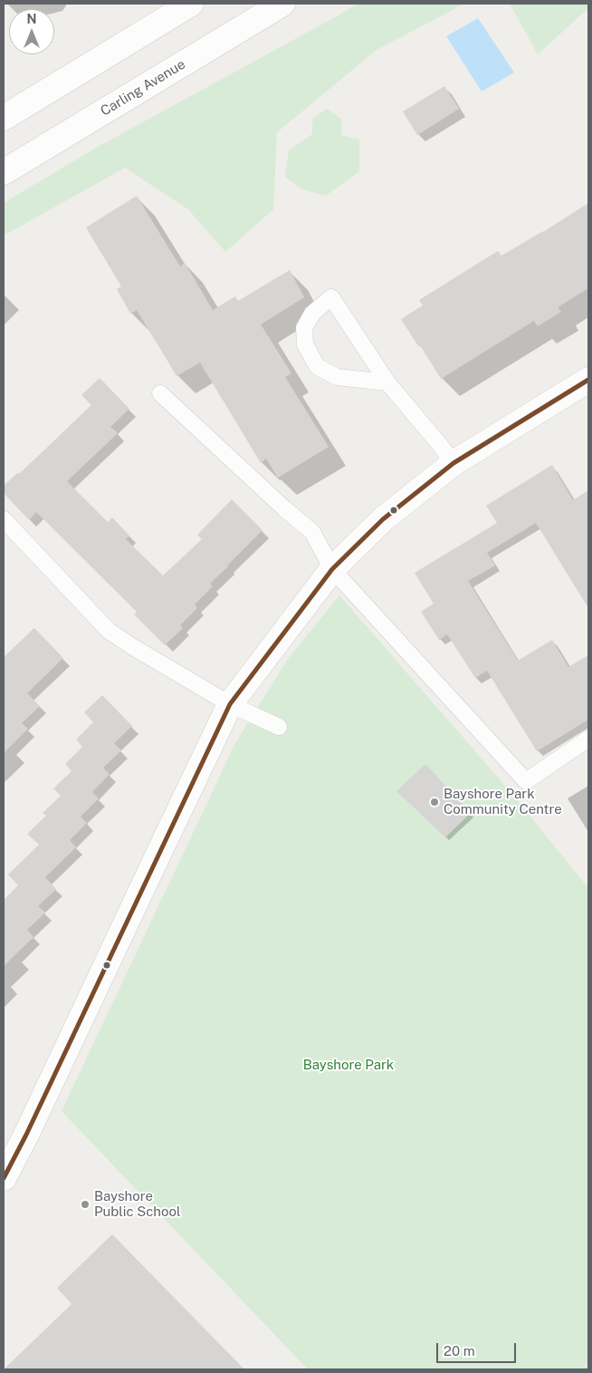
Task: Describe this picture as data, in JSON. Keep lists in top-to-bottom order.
{
  "streets": {
    "street": ["Carling Avenue"]
  },
  "parks": ["Bayshore Park"],
  "places": ["Bayshore Park Community Centre", "Bayshore Public School"],
  "scale_bar": "20 m",
  "north": "top"
}
